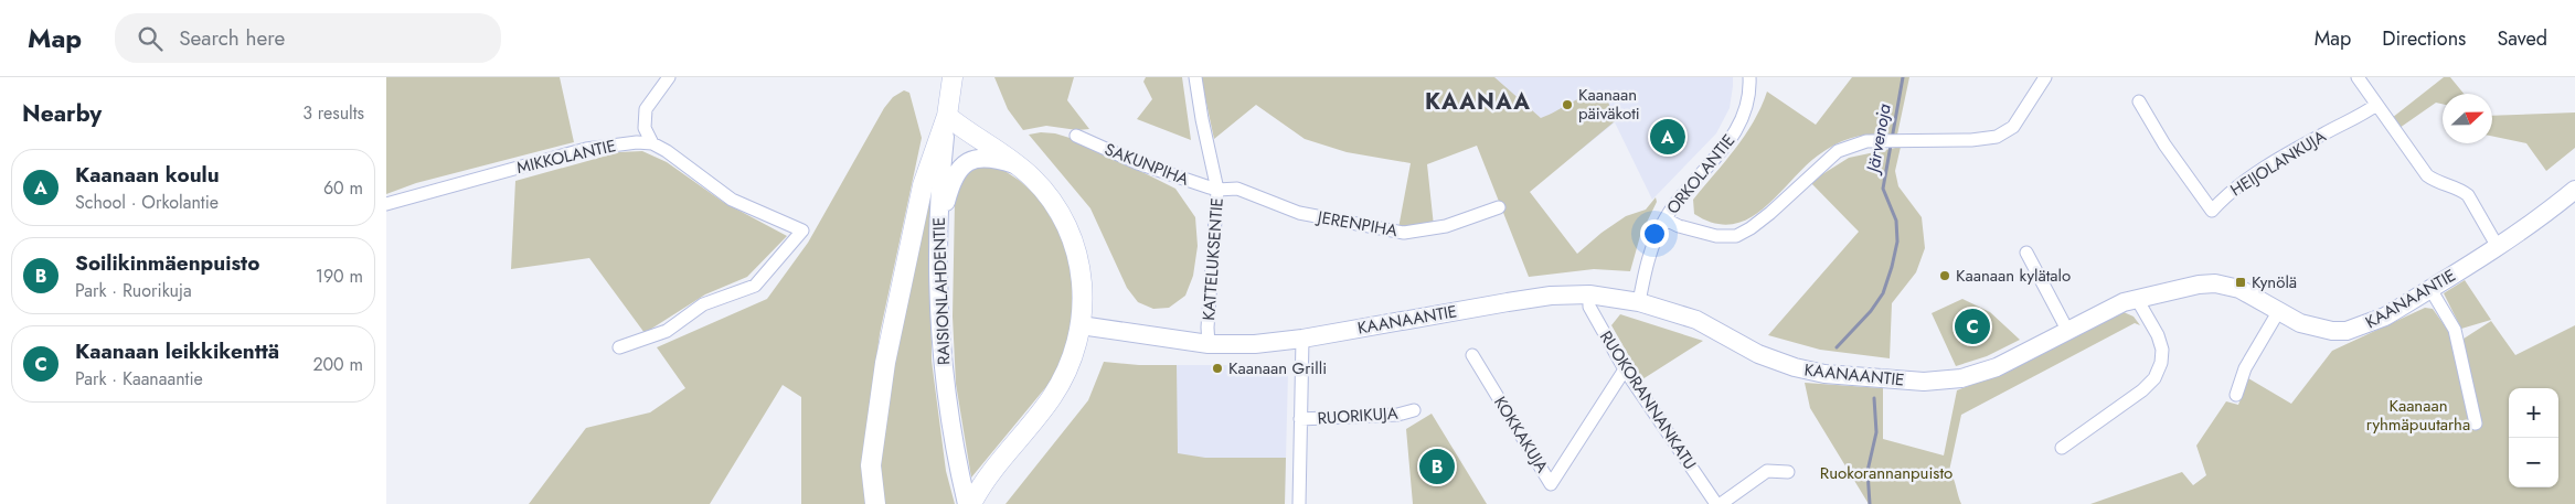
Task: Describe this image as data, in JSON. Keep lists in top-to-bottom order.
{
  "streets": {
    "main road": ["RAISIONLAHDENTIE"],
    "street": [
      "MIKKOLANTIE",
      "HEIJOLANKUJA",
      "SAKUNPIHA",
      "ORKOLANTIE",
      "JERENPIHA",
      "KATTELUKSENTIE",
      "KAANAANTIE",
      "RUOKORANNANKATU",
      "RUORIKUJA",
      "KOKKAKUJA"
    ]
  },
  "crossings": [
    ["SAKUNPIHA", "JERENPIHA"],
    ["SAKUNPIHA", "KATTELUKSENTIE"],
    ["ORKOLANTIE", "KAANAANTIE"],
    ["JERENPIHA", "KATTELUKSENTIE"],
    ["KATTELUKSENTIE", "KAANAANTIE"],
    ["KAANAANTIE", "RUOKORANNANKATU"],
    ["RUOKORANNANKATU", "KOKKAKUJA"]
  ],
  "districts": ["KAANAA"],
  "water": ["Järvenoja"],
  "parks": ["Kaanaan ryhmäpuutarha", "Ruokorannanpuisto"],
  "places": {
    "other": ["Kaanaan päiväkoti", "Kaanaan kylätalo", "Kaanaan Grilli"],
    "transit": ["Kynölä"]
  },
  "north": "right",
  "page": {
    "header": "Map",
    "search": "Search here",
    "nav": ["Map", "Directions", "Saved"],
    "heading": ["Nearby", "3 results"],
    "pins": ["A", "C", "B"],
    "list": [
      {
        "mark": "A",
        "name": "Kaanaan koulu",
        "note": "School · Orkolantie",
        "value": "60 m"
      },
      {
        "mark": "B",
        "name": "Soilikinmäenpuisto",
        "note": "Park · Ruorikuja",
        "value": "190 m"
      },
      {
        "mark": "C",
        "name": "Kaanaan leikkikenttä",
        "note": "Park · Kaanaantie",
        "value": "200 m"
      }
    ],
    "map_buttons": ["+", "−"]
  }
}
